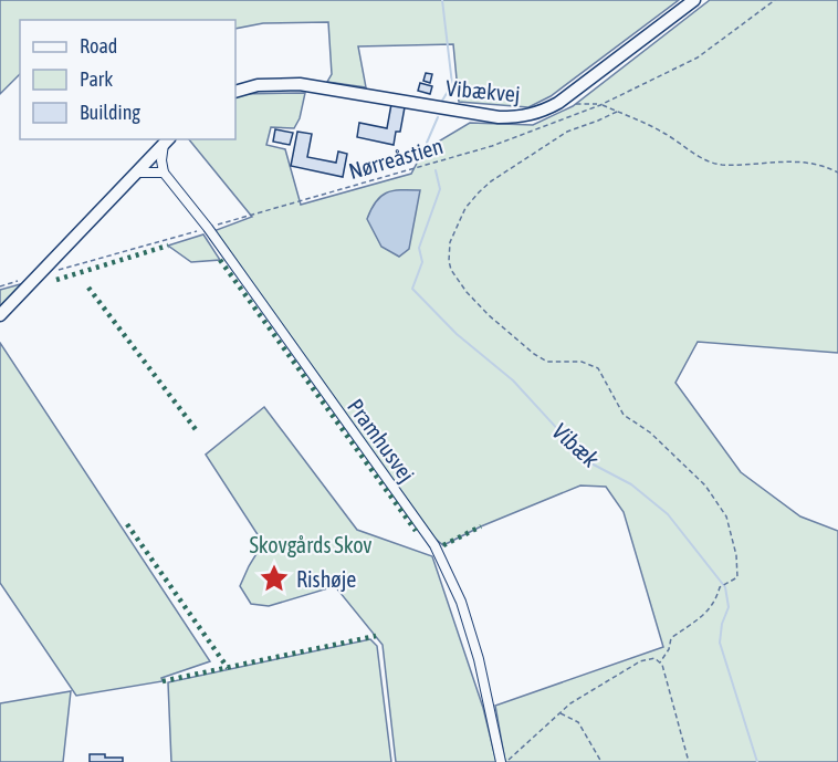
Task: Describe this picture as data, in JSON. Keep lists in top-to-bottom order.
{
  "streets": {
    "street": ["Vibækvej", "Pramhusvej"],
    "path": ["Nørreåstien"]
  },
  "crossings": [
    ["Nørreåstien", "Pramhusvej"]
  ],
  "water": ["Vibæk"],
  "parks": ["Skovgårds Skov"],
  "places": {
    "place": ["Rishøje"]
  },
  "legend": ["Road", "Park", "Building"]
}
